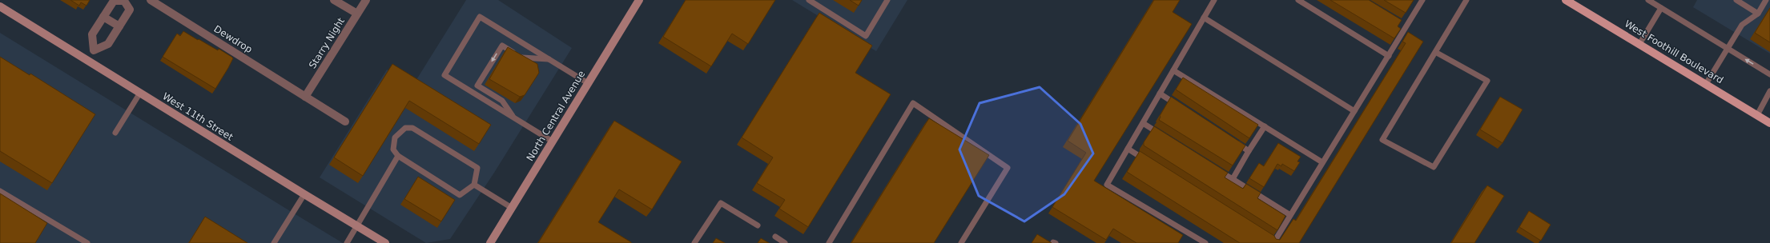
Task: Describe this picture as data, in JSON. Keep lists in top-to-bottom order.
{
  "streets": {
    "main road": ["West Foothill Boulevard"],
    "street": [
      "Dewdrop",
      "Starry Night",
      "North Central Avenue",
      "West 11th Street"
    ]
  },
  "crossings": [
    ["Dewdrop", "Starry Night"]
  ]
}
